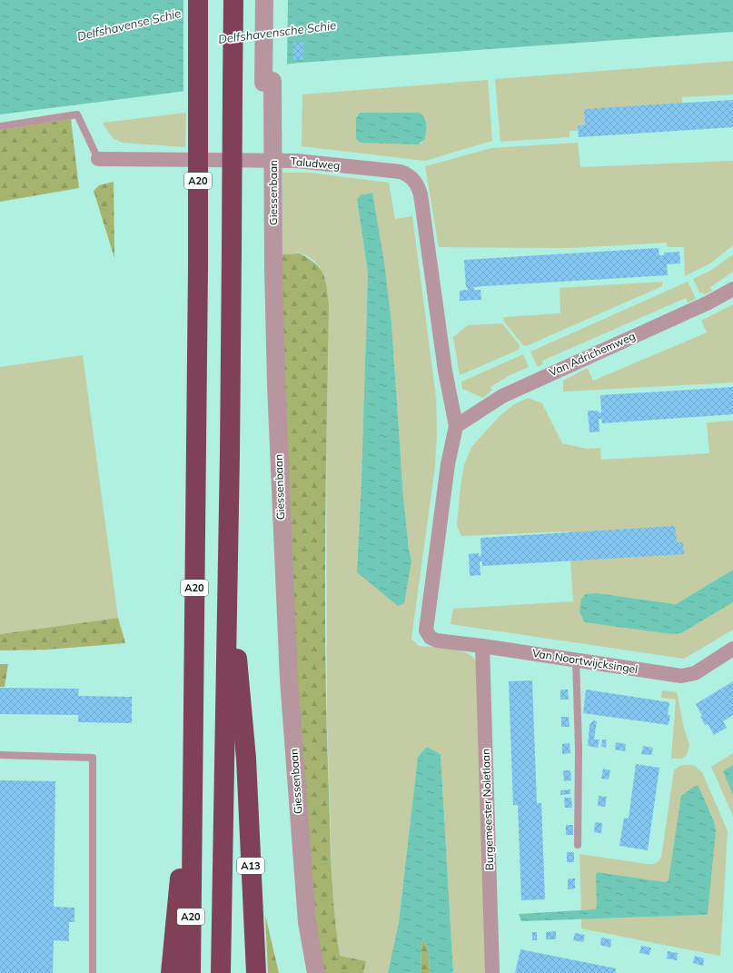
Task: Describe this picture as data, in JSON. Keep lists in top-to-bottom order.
{
  "streets": {
    "highway": ["A20", "A13"],
    "street": [
      "Taludweg",
      "Giessenbaan",
      "Van Adrichemweg",
      "Van Noortwijcksingel",
      "Burgemeester Noletlaan"
    ]
  },
  "crossings": [
    ["Taludweg", "Van Adrichemweg"],
    ["Taludweg", "Van Noortwijcksingel"],
    ["Van Adrichemweg", "Van Noortwijcksingel"],
    ["Van Noortwijcksingel", "Burgemeester Noletlaan"]
  ],
  "water": ["Delfshavense Schie", "Delfshavensche Schie"]
}
